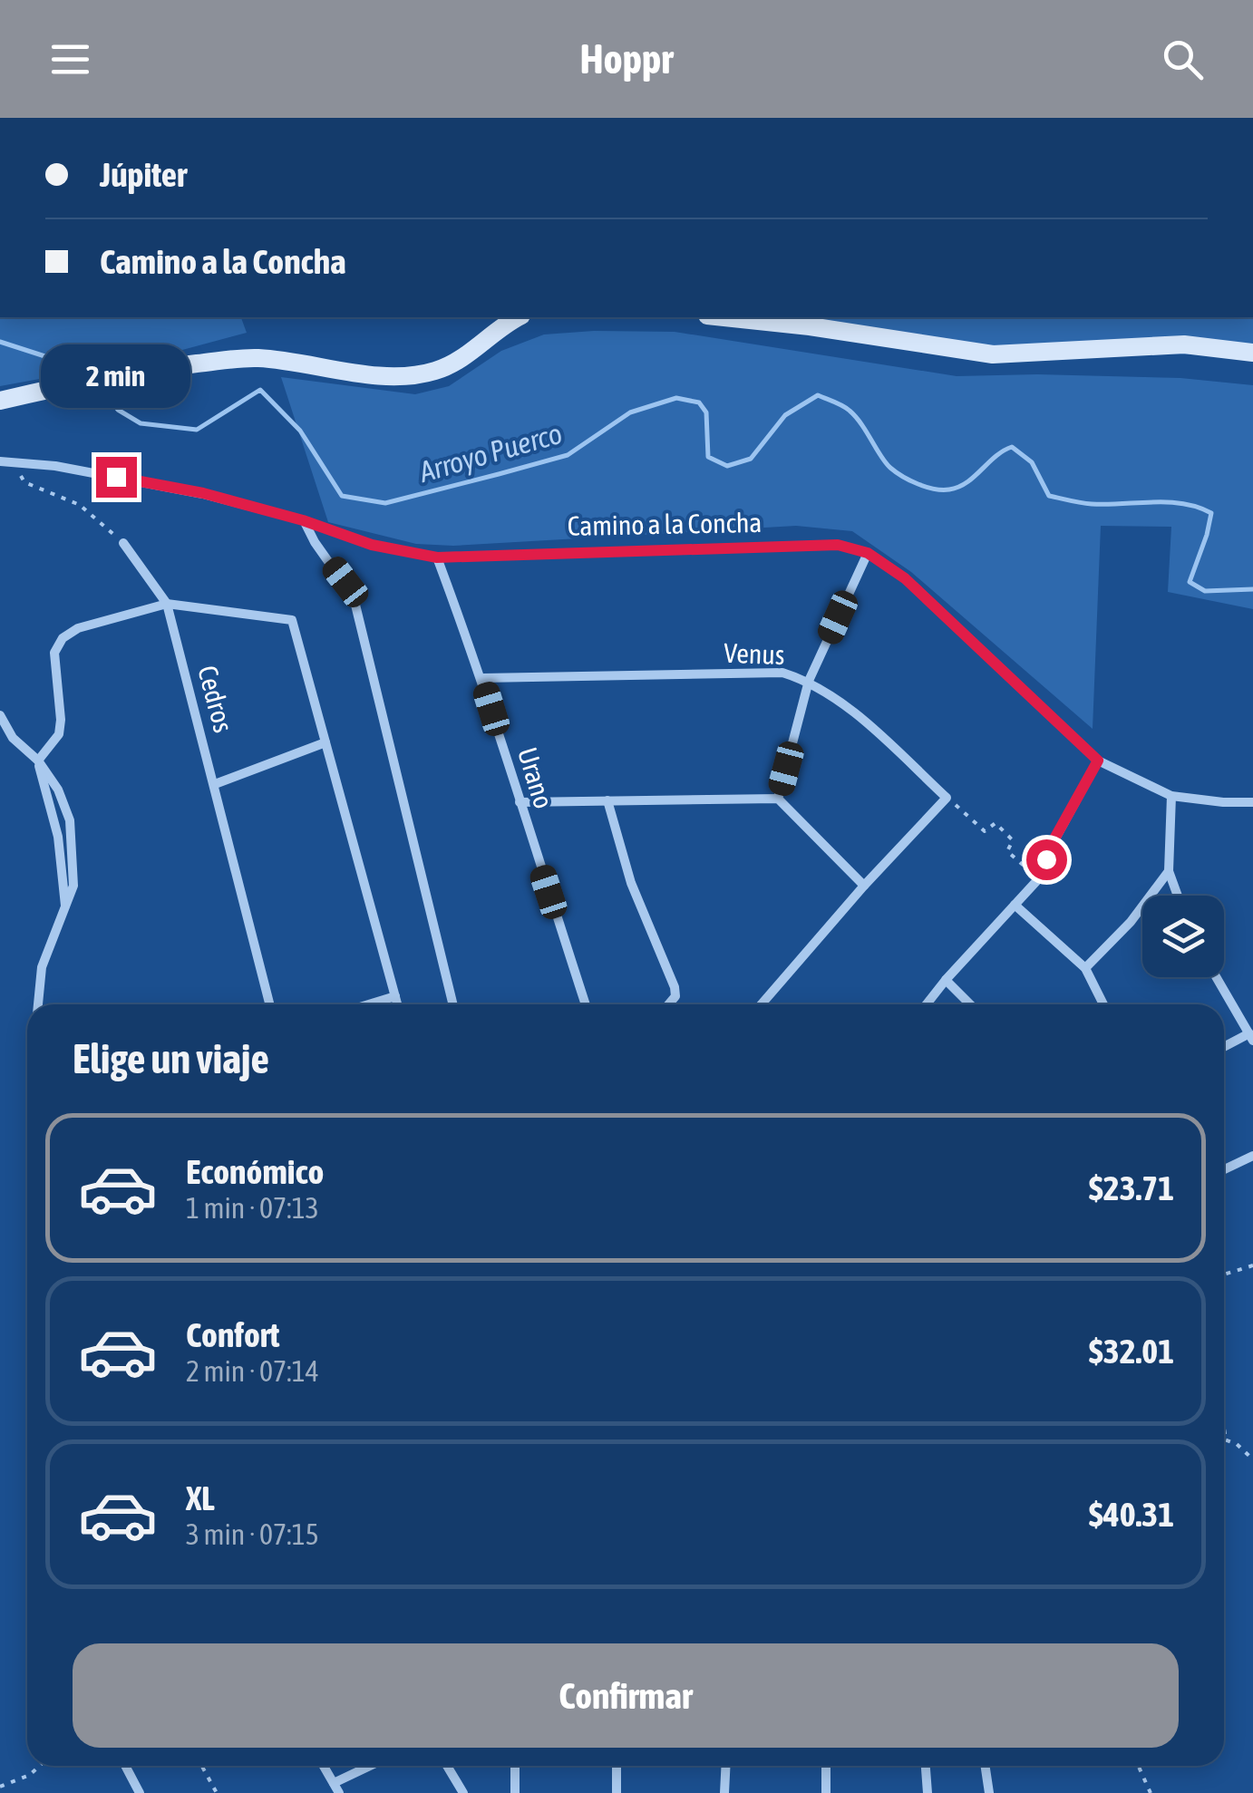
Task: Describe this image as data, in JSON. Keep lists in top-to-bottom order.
{
  "streets": {
    "street": [
      "Camino a la Concha",
      "Venus",
      "Cedros",
      "Urano"
    ]
  },
  "crossings": [
    ["Camino a la Concha", "Urano"],
    ["Venus", "Urano"]
  ],
  "water": ["Arroyo Puerco"],
  "page": {
    "header": "Hoppr",
    "banner": ["Júpiter", "Camino a la Concha"],
    "bubble": "2 min",
    "heading": "Elige un viaje",
    "list": [
      {
        "name": "Económico",
        "note": "1 min · 07:13",
        "value": "$23.71"
      },
      {
        "name": "Confort",
        "note": "2 min · 07:14",
        "value": "$32.01"
      },
      {
        "name": "XL",
        "note": "3 min · 07:15",
        "value": "$40.31"
      }
    ],
    "buttons": "Confirmar"
  }
}
